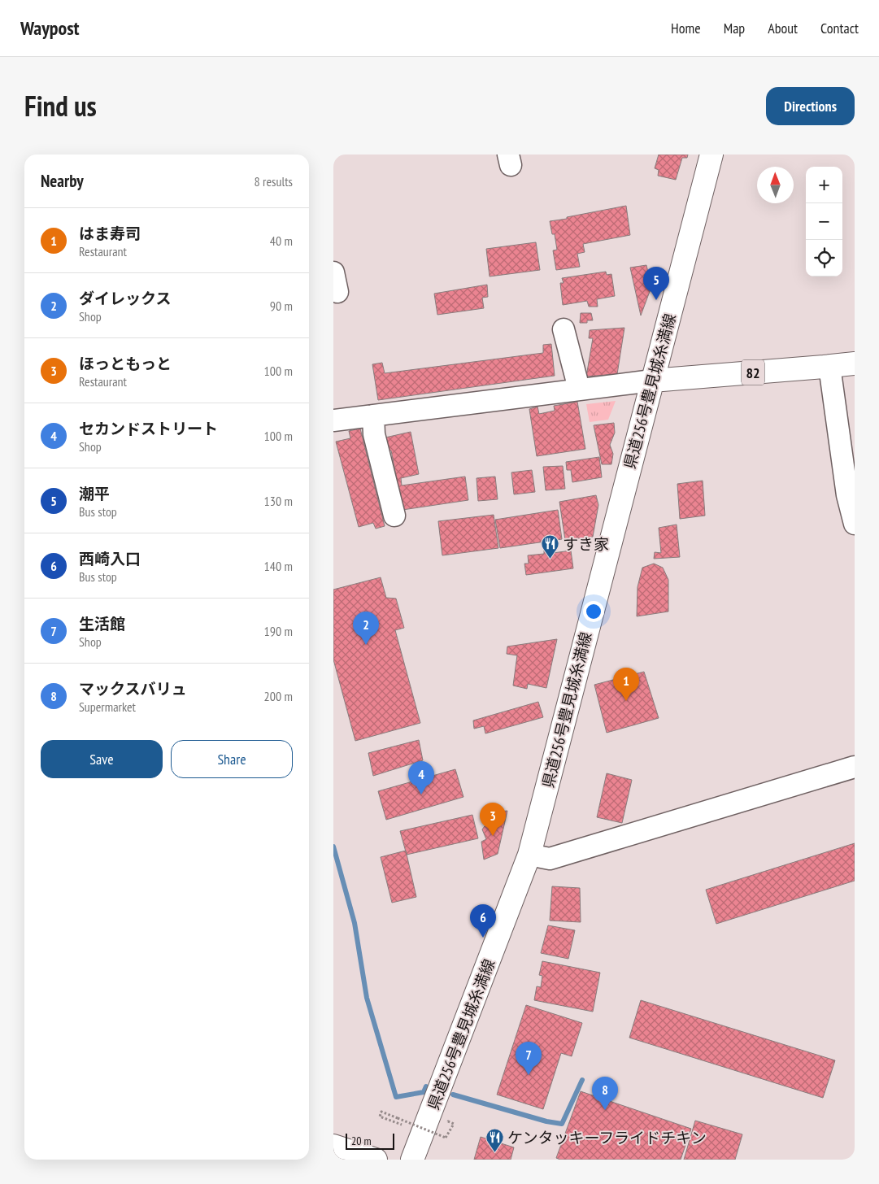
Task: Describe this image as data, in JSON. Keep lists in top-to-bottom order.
{
  "streets": {
    "main road": ["82", "県道256号豊見城糸満線"]
  },
  "crossings": [
    ["82", "県道256号豊見城糸満線"]
  ],
  "places": {
    "restaurant": ["すき家", "ケンタッキーフライドチキン"]
  },
  "scale_bar": "20 m",
  "north": "top",
  "page": {
    "header": "Waypost",
    "nav": [
      "Home",
      "Map",
      "About",
      "Contact"
    ],
    "title": "Find us",
    "buttons": [
      "Directions",
      ["Save", "Share"]
    ],
    "heading": ["Nearby", "8 results"],
    "map_buttons": ["+", "−"],
    "list": [
      {
        "mark": "1",
        "name": "はま寿司",
        "note": "Restaurant",
        "value": "40 m"
      },
      {
        "mark": "2",
        "name": "ダイレックス",
        "note": "Shop",
        "value": "90 m"
      },
      {
        "mark": "3",
        "name": "ほっともっと",
        "note": "Restaurant",
        "value": "100 m"
      },
      {
        "mark": "4",
        "name": "セカンドストリート",
        "note": "Shop",
        "value": "100 m"
      },
      {
        "mark": "5",
        "name": "潮平",
        "note": "Bus stop",
        "value": "130 m"
      },
      {
        "mark": "6",
        "name": "西崎入口",
        "note": "Bus stop",
        "value": "140 m"
      },
      {
        "mark": "7",
        "name": "生活館",
        "note": "Shop",
        "value": "190 m"
      },
      {
        "mark": "8",
        "name": "マックスバリュ",
        "note": "Supermarket",
        "value": "200 m"
      }
    ],
    "pins": [
      "5",
      "2",
      "1",
      "4",
      "3",
      "6",
      "7",
      "8"
    ],
    "scale": "20 m"
  }
}
